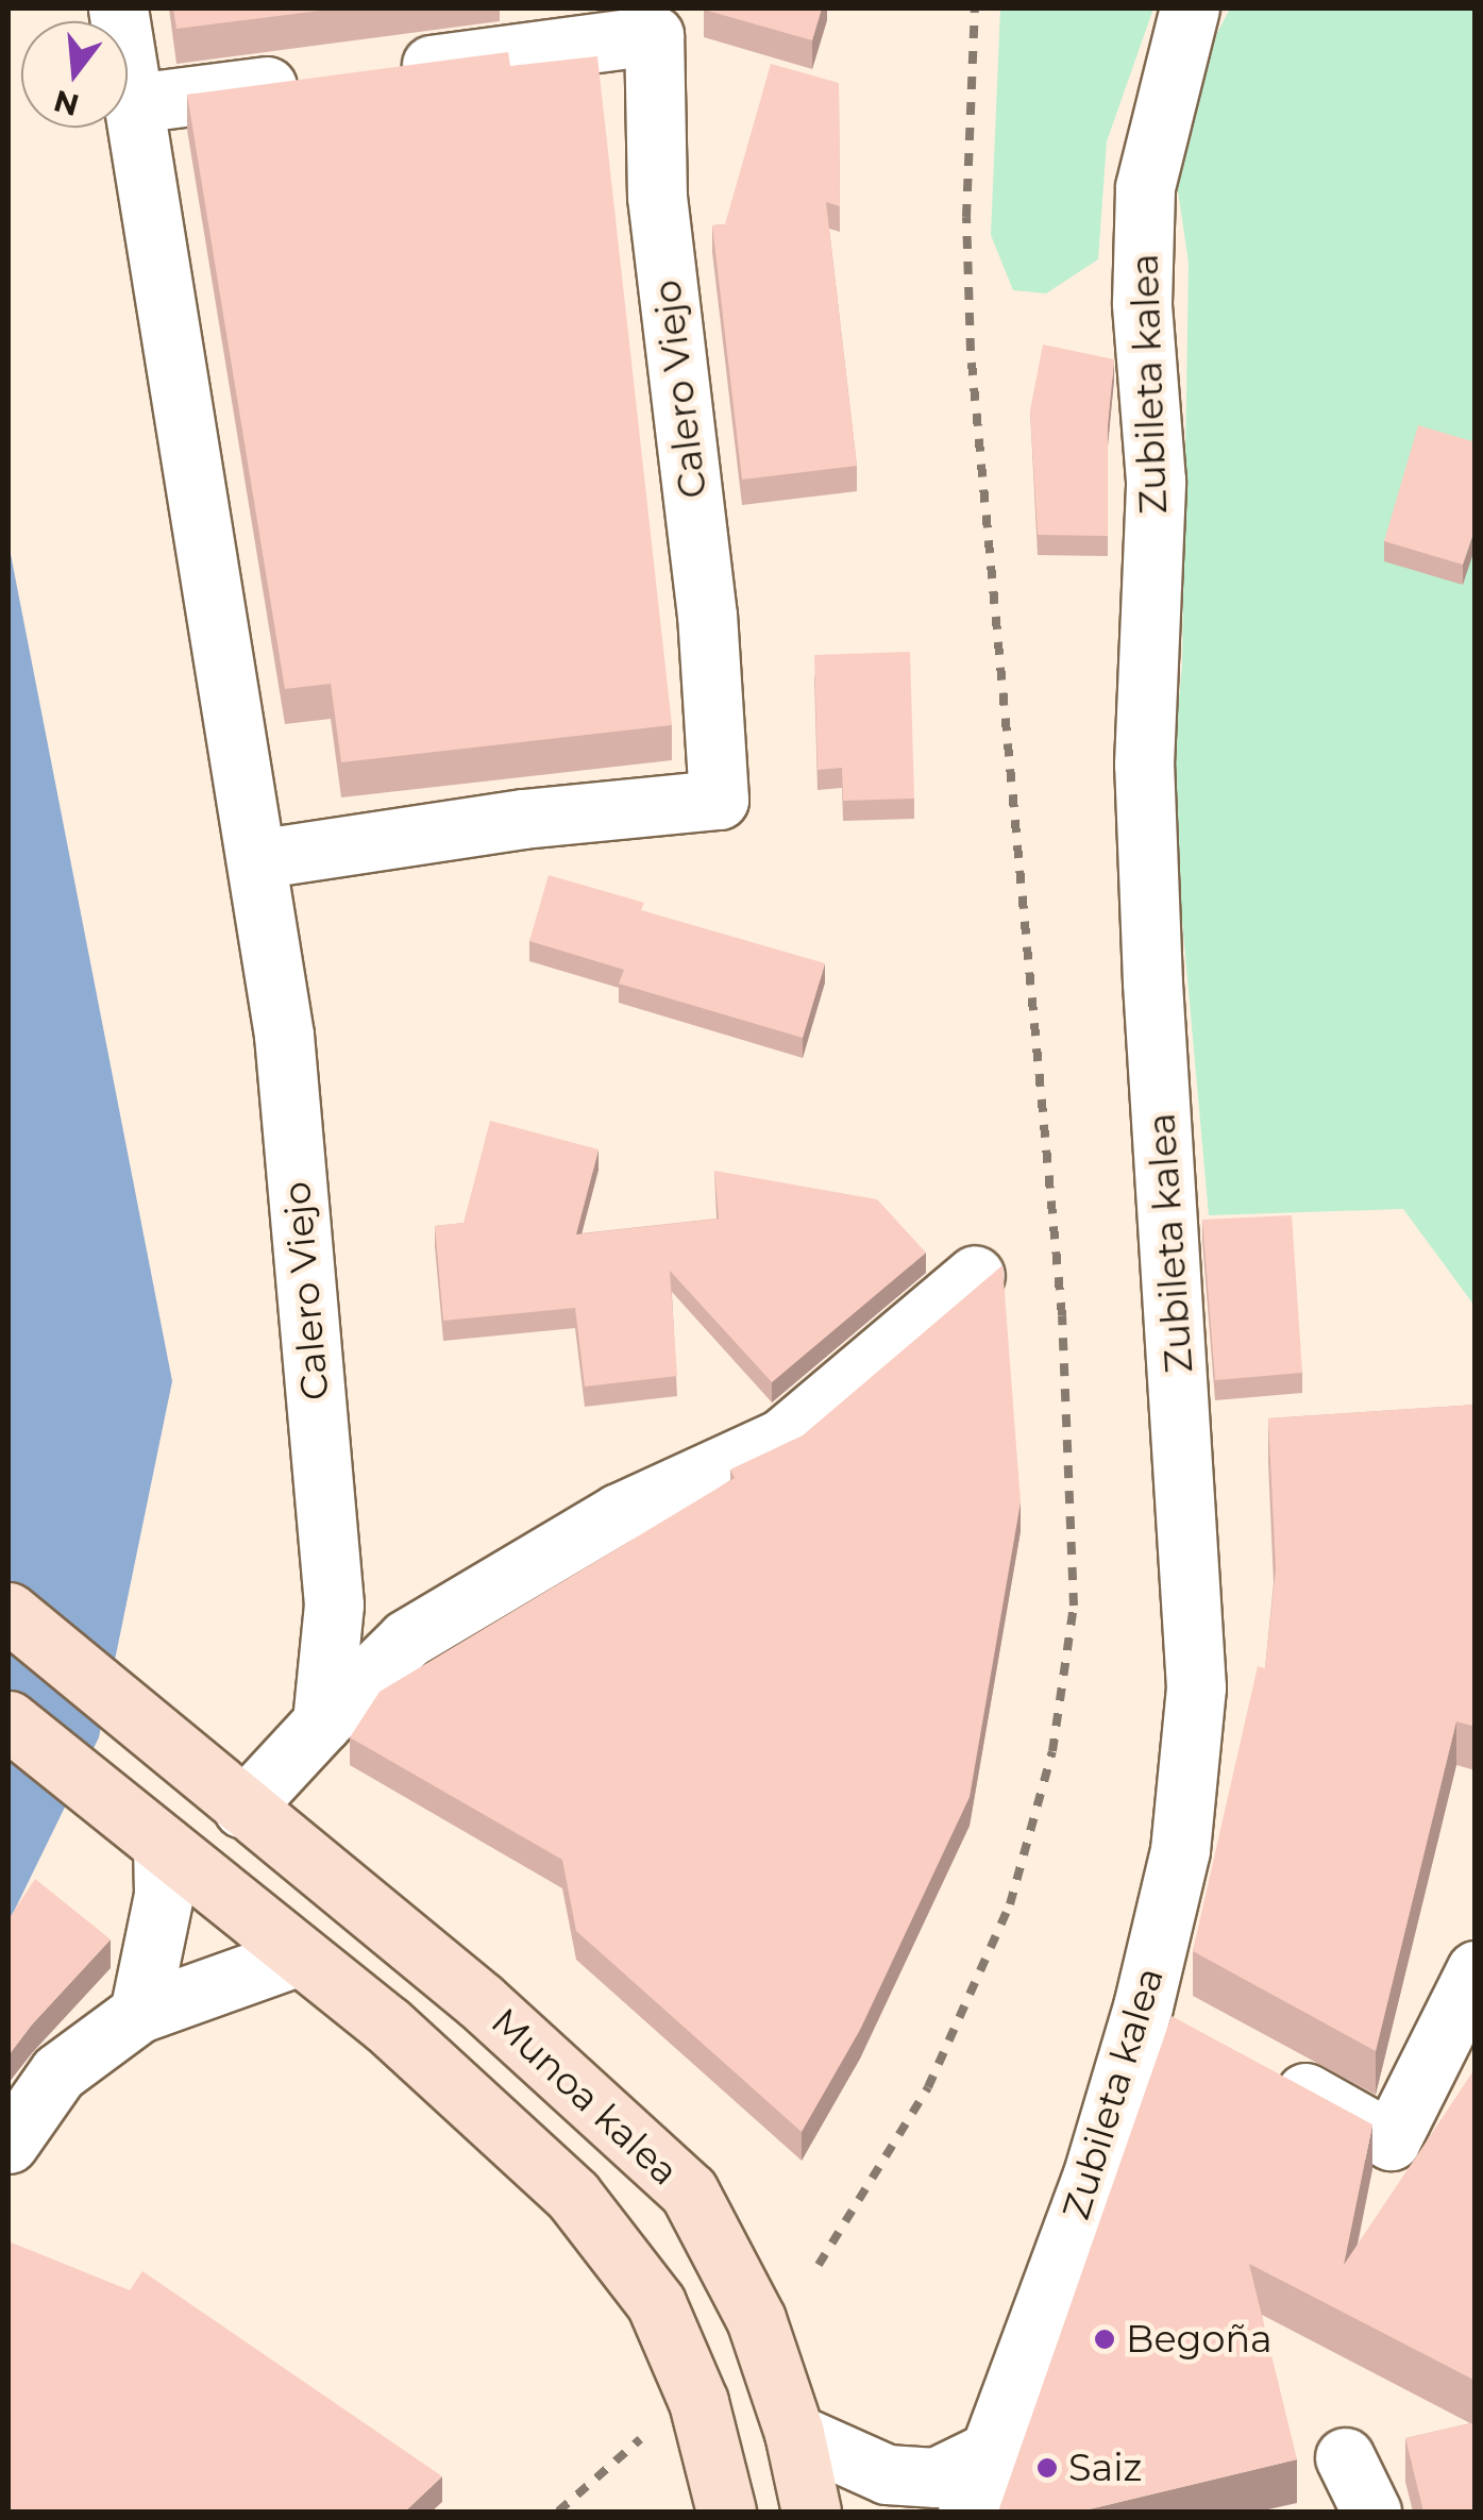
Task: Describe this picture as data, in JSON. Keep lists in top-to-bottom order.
{
  "streets": {
    "main road": ["Munoa kalea"],
    "street": ["Zubileta kalea", "Calero Viejo"]
  },
  "places": ["Begoña", "Saiz"],
  "north": "bottom"
}
